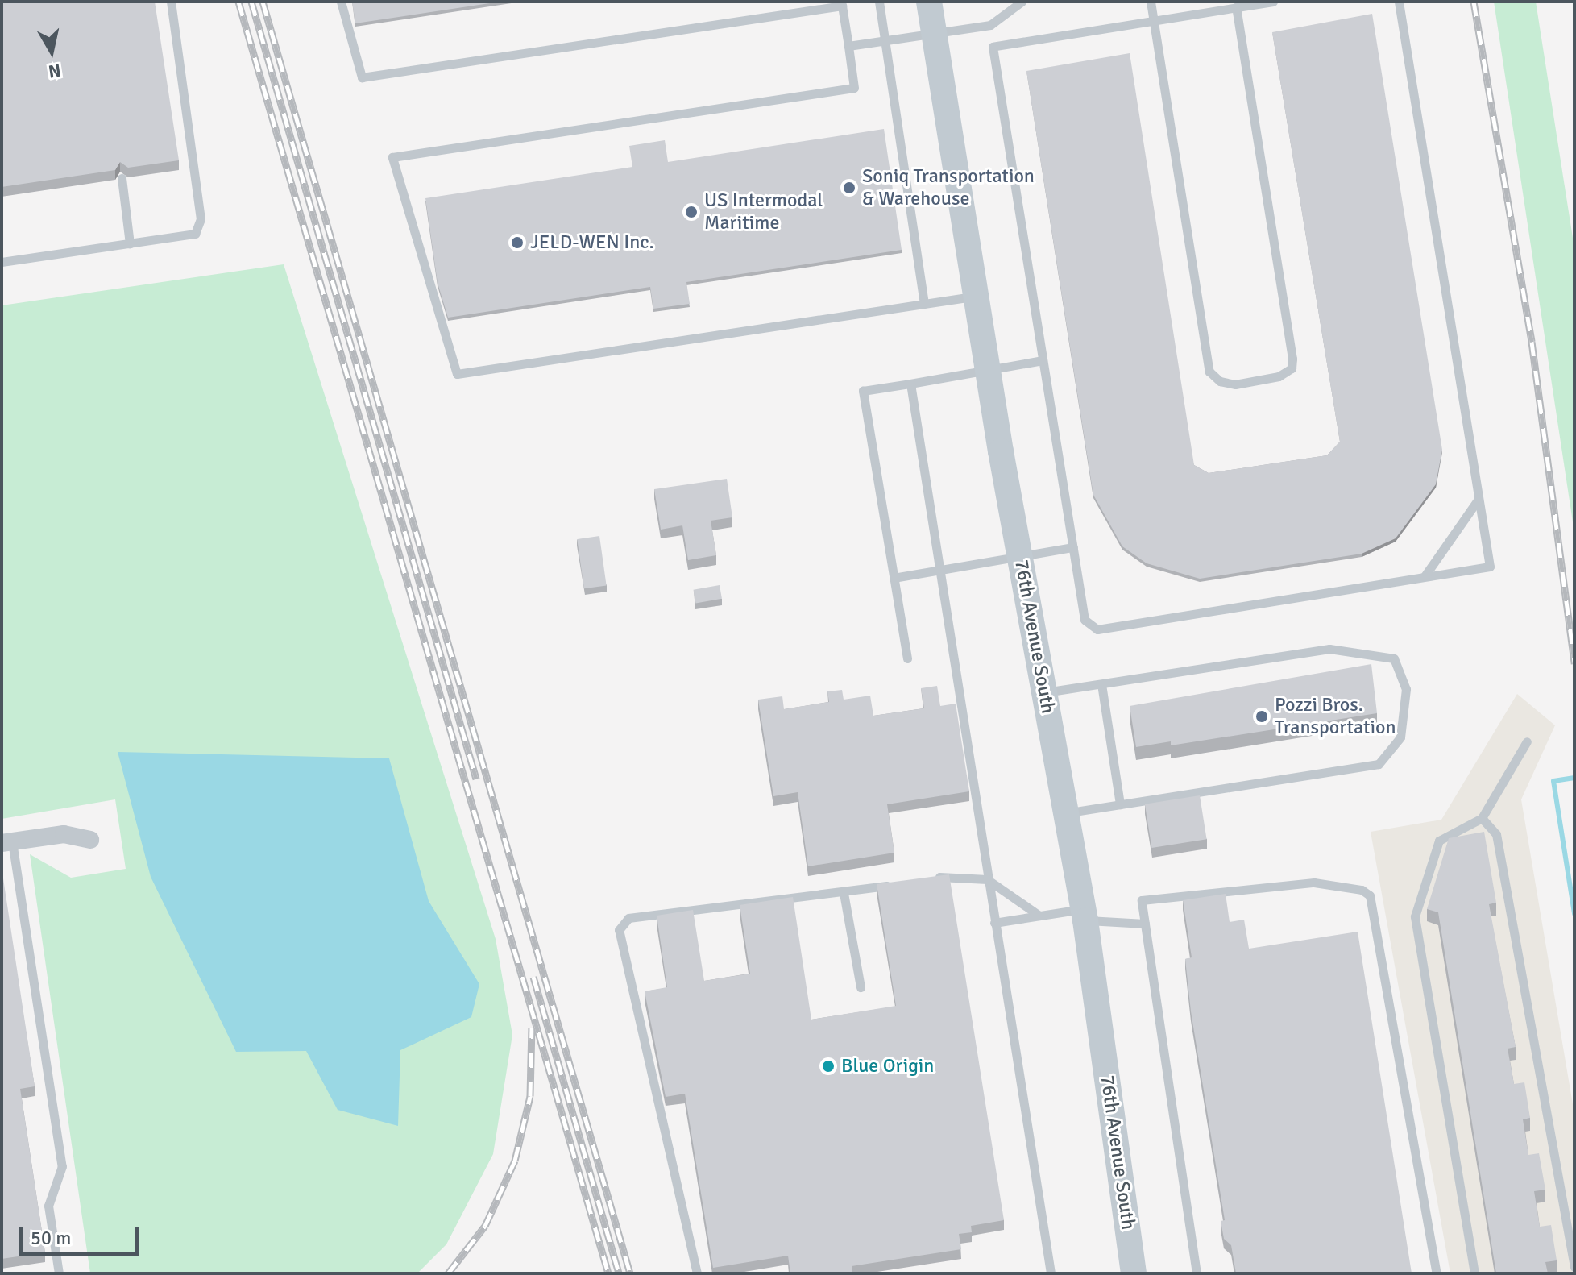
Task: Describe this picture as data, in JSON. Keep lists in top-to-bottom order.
{
  "streets": {
    "street": ["76th Avenue South"]
  },
  "places": [
    "Soniq Transportation & Warehouse",
    "US Intermodal Maritime",
    "JELD-WEN Inc.",
    "Pozzi Bros. Transportation",
    "Blue Origin"
  ],
  "scale_bar": "50 m",
  "north": "bottom"
}
